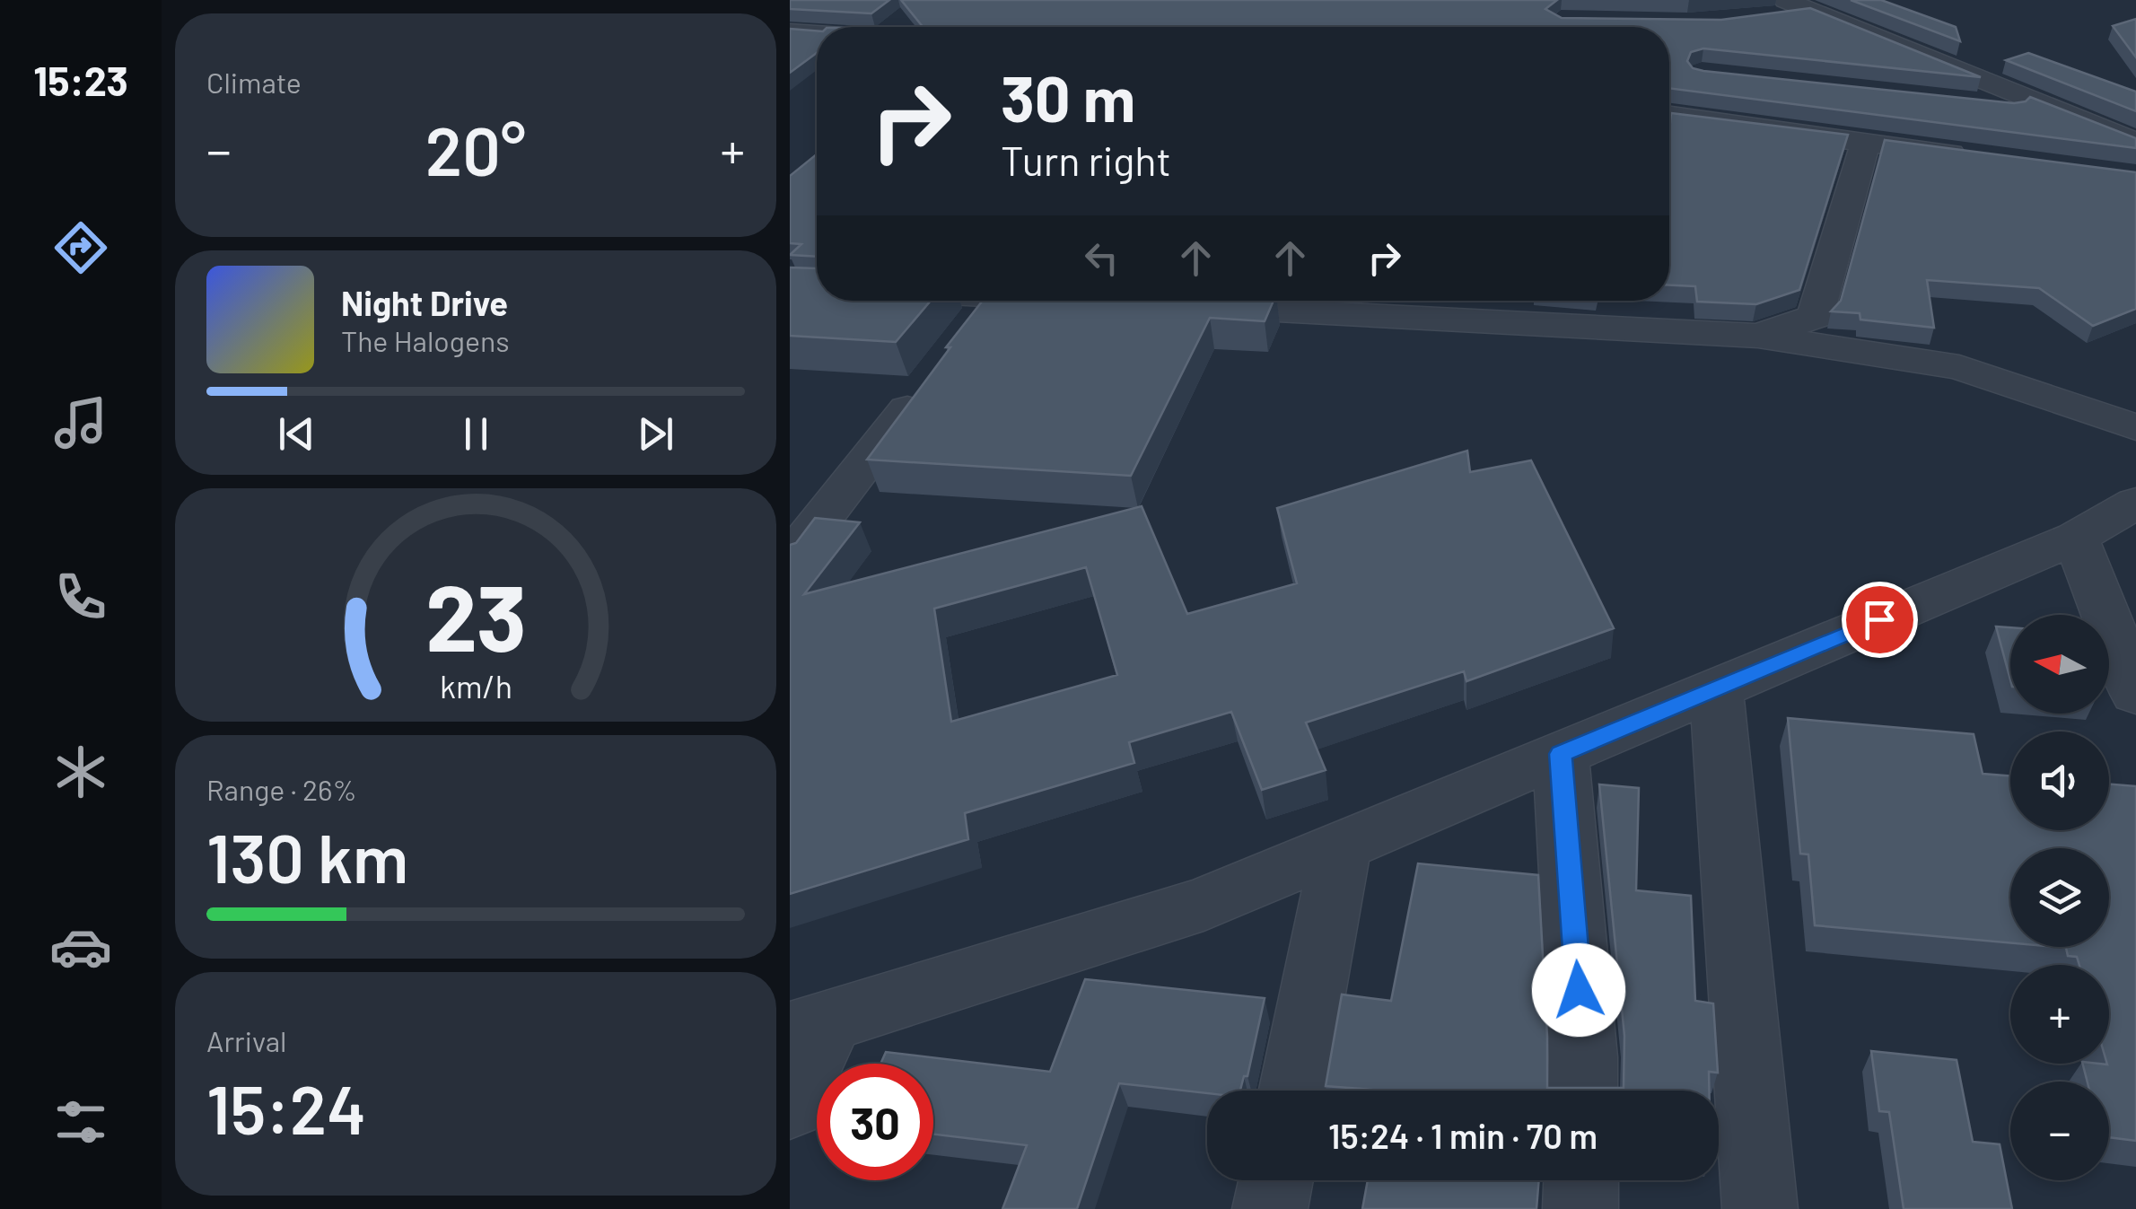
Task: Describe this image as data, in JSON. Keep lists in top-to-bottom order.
{
  "north": "left",
  "page": {
    "tabs": "15:23",
    "tile": [
      "Climate",
      ["Range · 26%", "130 km"],
      ["Arrival", "15:24"]
    ],
    "turn": ["30 m", "Turn right"],
    "heat": ["−", "20°", "+"],
    "song": ["Night Drive", "The Halogens"],
    "map_buttons": ["+", "−"],
    "limit": "30",
    "trip": "15:24 · 1 min · 70 m",
    "gauge": ["23", "km/h"]
  }
}
